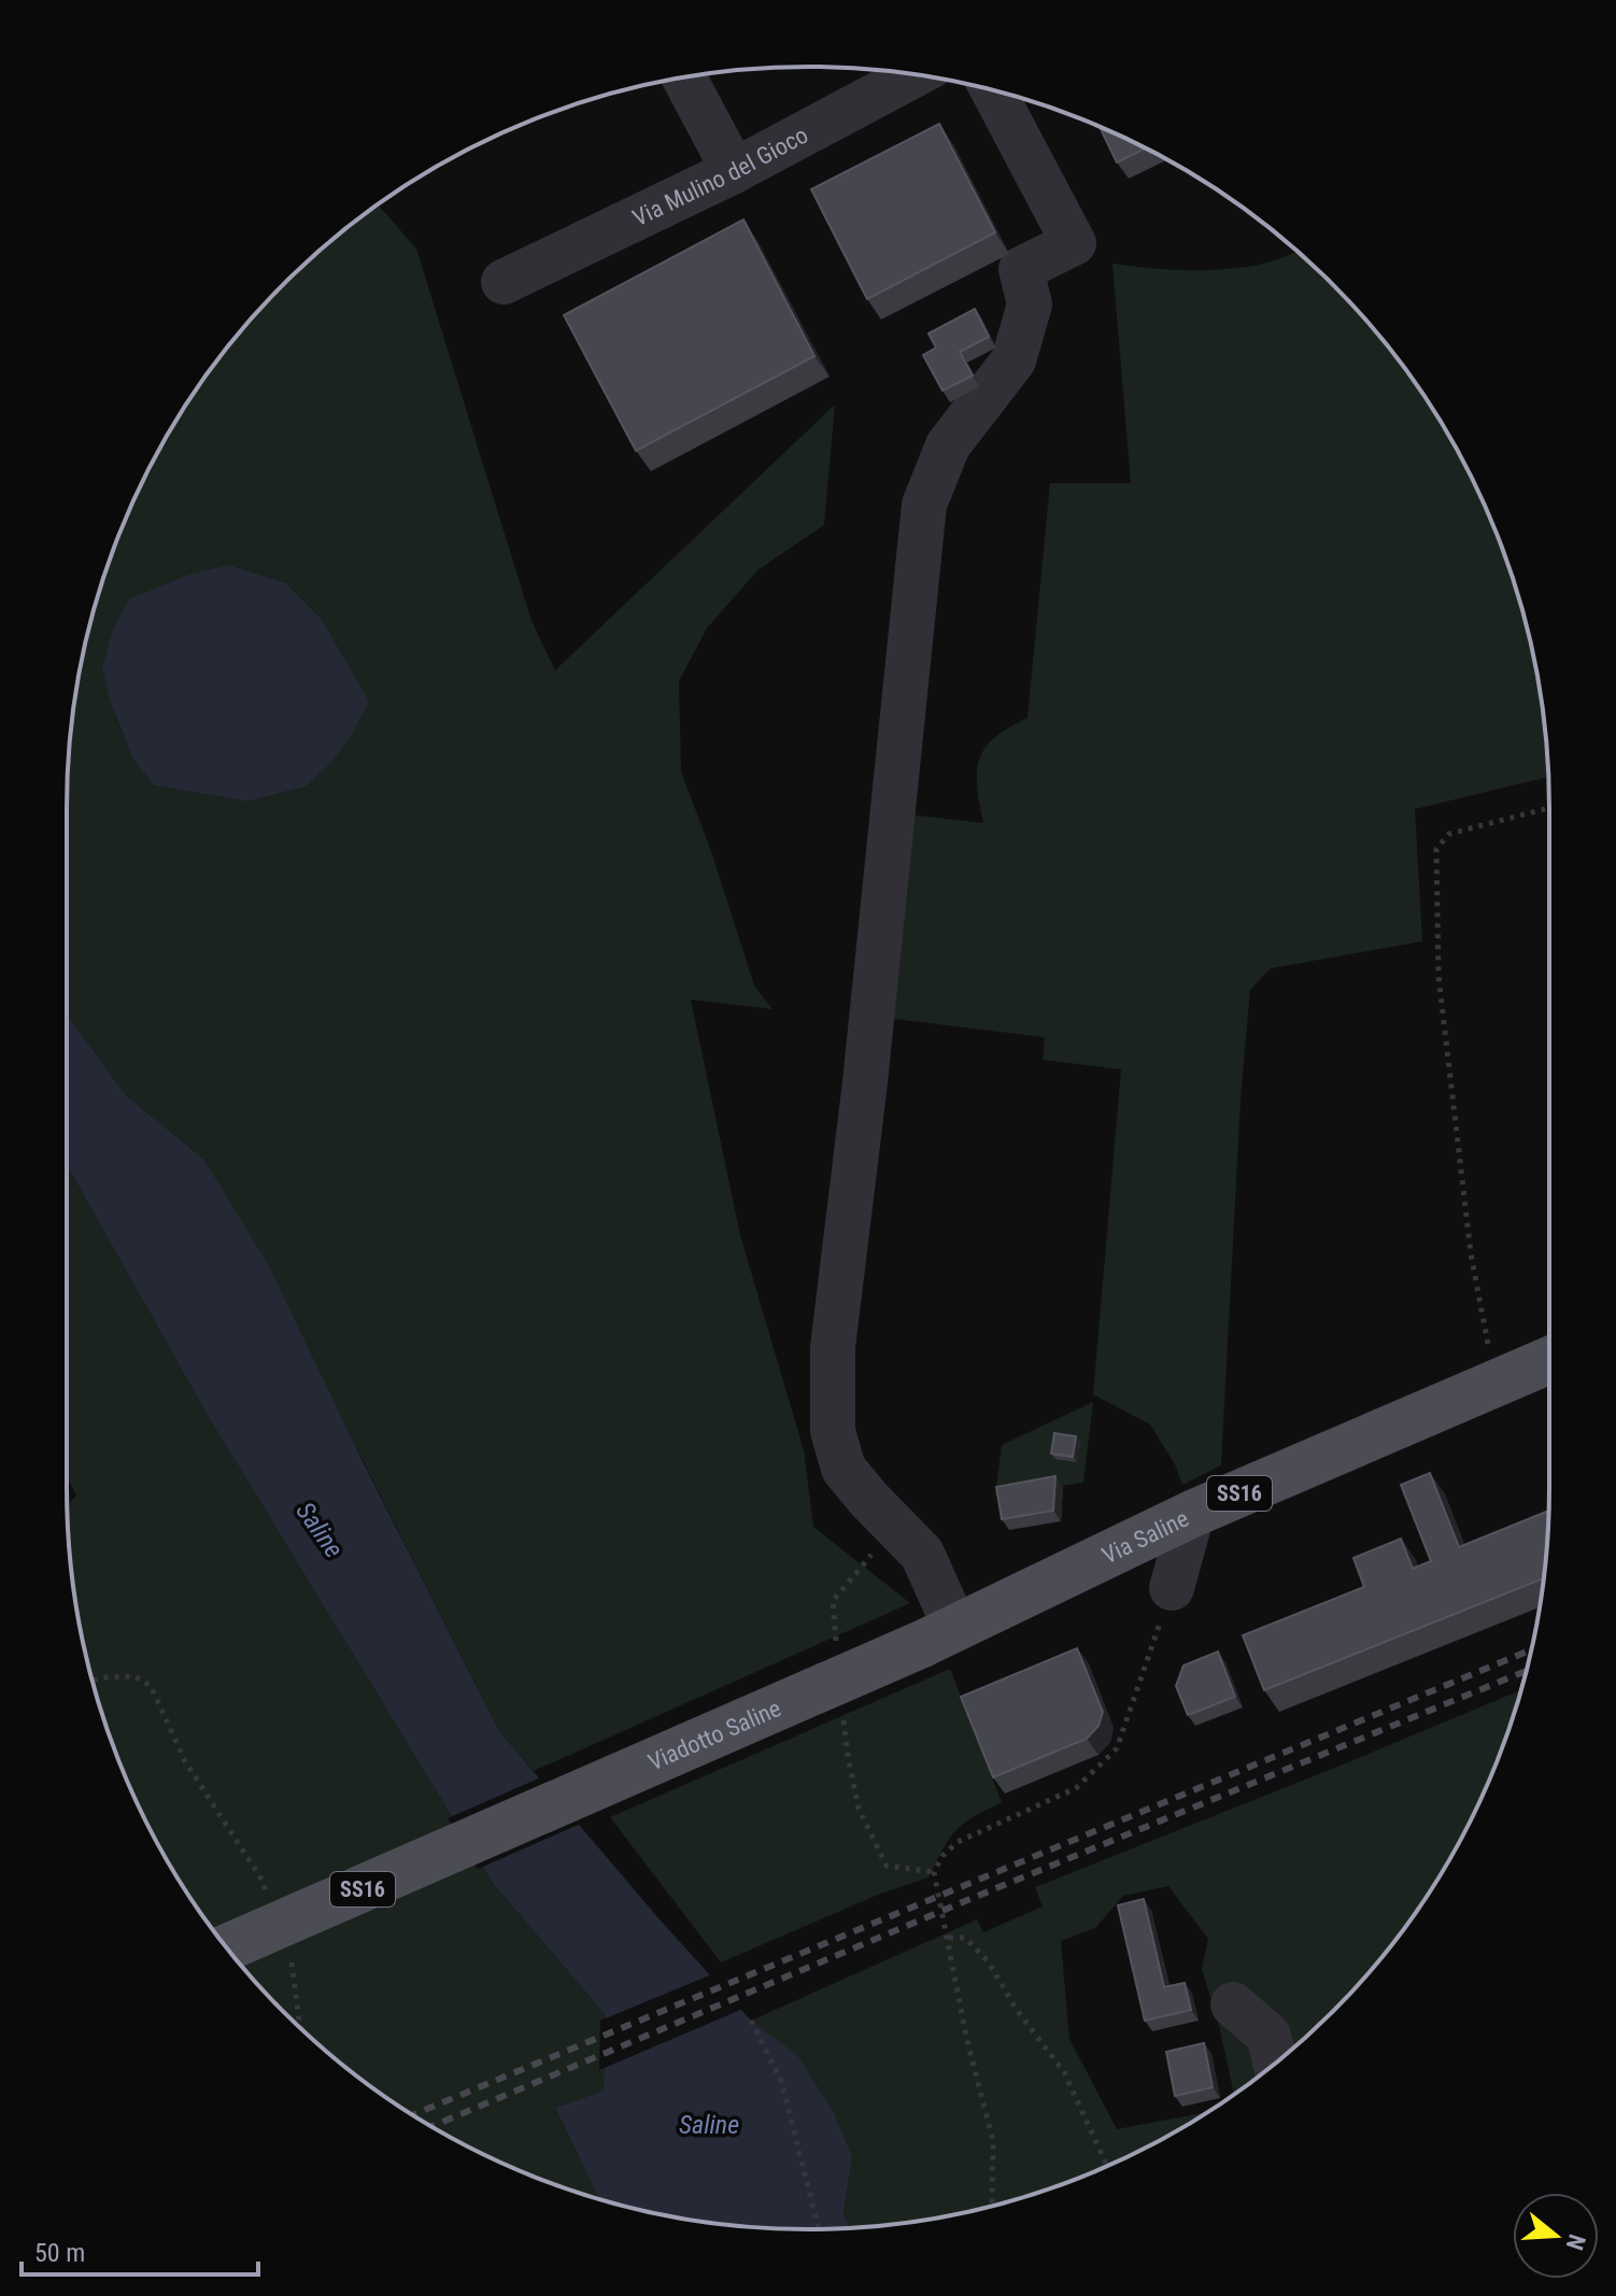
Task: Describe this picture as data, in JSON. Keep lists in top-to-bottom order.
{
  "streets": {
    "main road": ["SS16", "Via Saline", "Viadotto Saline"],
    "street": ["Via Mulino del Gioco"]
  },
  "crossings": [
    ["Via Saline", "Viadotto Saline"]
  ],
  "water": ["Saline"],
  "scale_bar": "50 m",
  "north": "right"
}
